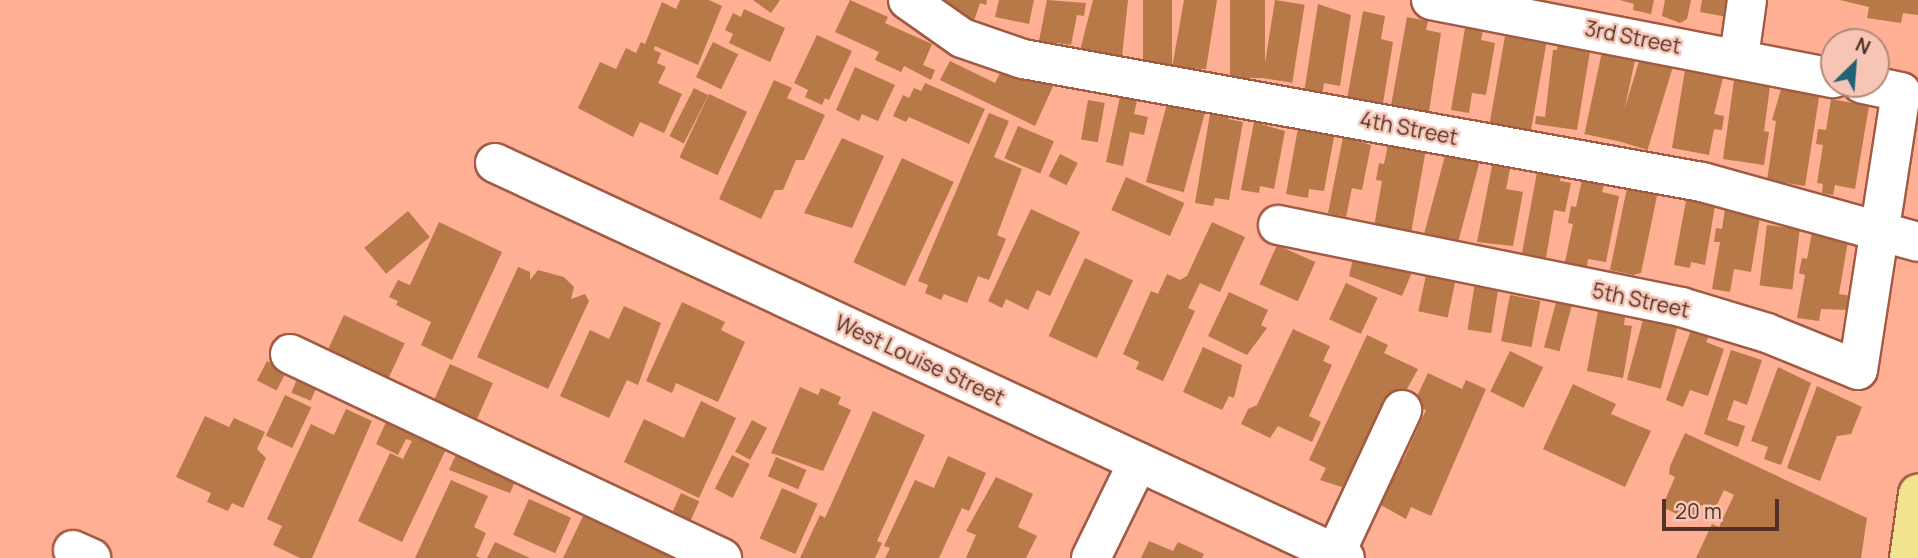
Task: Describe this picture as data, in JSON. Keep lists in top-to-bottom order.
{
  "streets": {
    "street": [
      "3rd Street",
      "4th Street",
      "5th Street",
      "West Louise Street"
    ]
  },
  "crossings": [
    ["4th Street", "5th Street"]
  ],
  "scale_bar": "20 m",
  "north": "top right"
}
